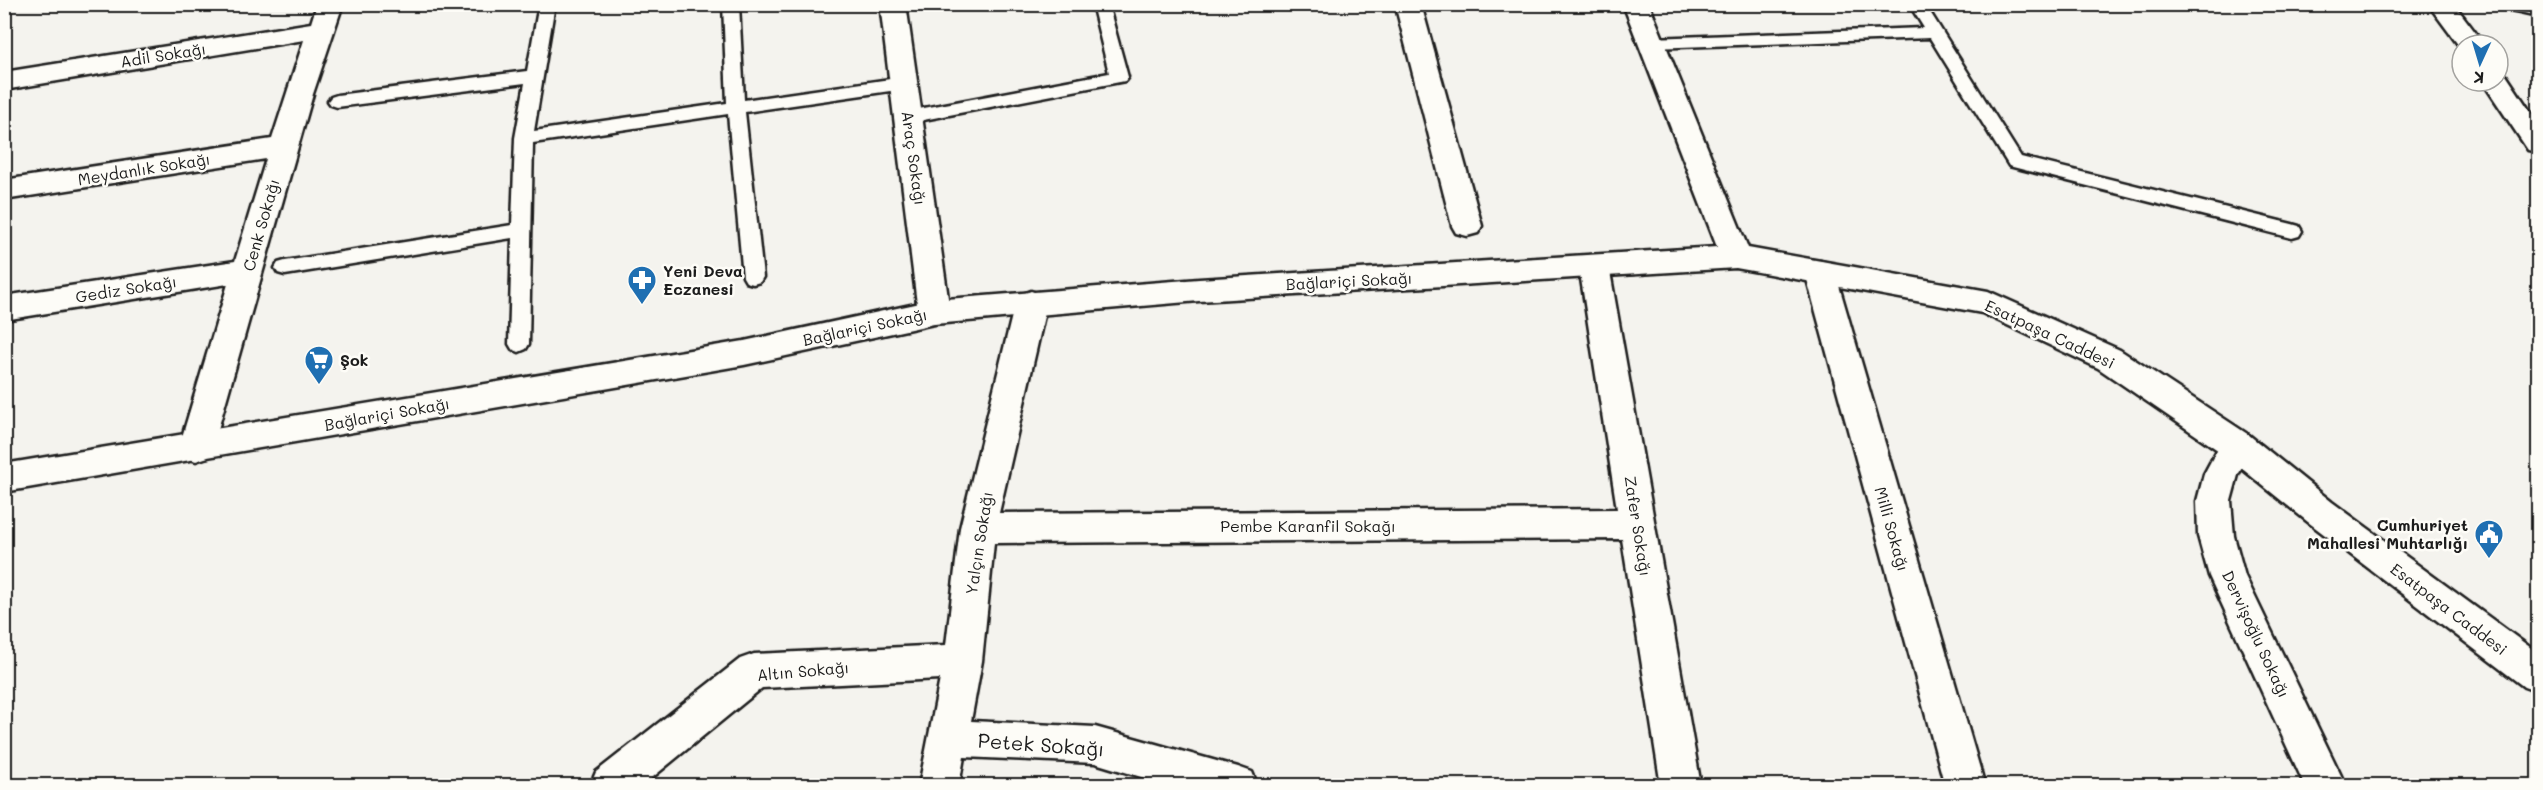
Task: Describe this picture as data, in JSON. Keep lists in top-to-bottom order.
{
  "streets": {
    "street": [
      "Adil Sokağı",
      "Araç Sokağı",
      "Meydanlık Sokağı",
      "Cenk Sokağı",
      "Bağlariçi Sokağı",
      "Gediz Sokağı",
      "Esatpaşa Caddesi",
      "Pembe Karanfil Sokağı",
      "Zafer Sokağı",
      "Milli Sokağı",
      "Yalçın Sokağı",
      "Dervişoğlu Sokağı",
      "Altın Sokağı",
      "Petek Sokağı"
    ]
  },
  "crossings": [
    ["Adil Sokağı", "Cenk Sokağı"],
    ["Araç Sokağı", "Bağlariçi Sokağı"],
    ["Meydanlık Sokağı", "Cenk Sokağı"],
    ["Cenk Sokağı", "Bağlariçi Sokağı"],
    ["Cenk Sokağı", "Gediz Sokağı"],
    ["Bağlariçi Sokağı", "Esatpaşa Caddesi"],
    ["Bağlariçi Sokağı", "Zafer Sokağı"],
    ["Bağlariçi Sokağı", "Yalçın Sokağı"],
    ["Esatpaşa Caddesi", "Milli Sokağı"],
    ["Esatpaşa Caddesi", "Dervişoğlu Sokağı"],
    ["Pembe Karanfil Sokağı", "Zafer Sokağı"],
    ["Pembe Karanfil Sokağı", "Yalçın Sokağı"],
    ["Yalçın Sokağı", "Altın Sokağı"],
    ["Yalçın Sokağı", "Petek Sokağı"]
  ],
  "places": {
    "pharmacy": ["Yeni Deva Eczanesi"],
    "supermarket": ["Şok"],
    "public building": ["Cumhuriyet Mahallesi Muhtarlığı"]
  },
  "north": "bottom"
}
